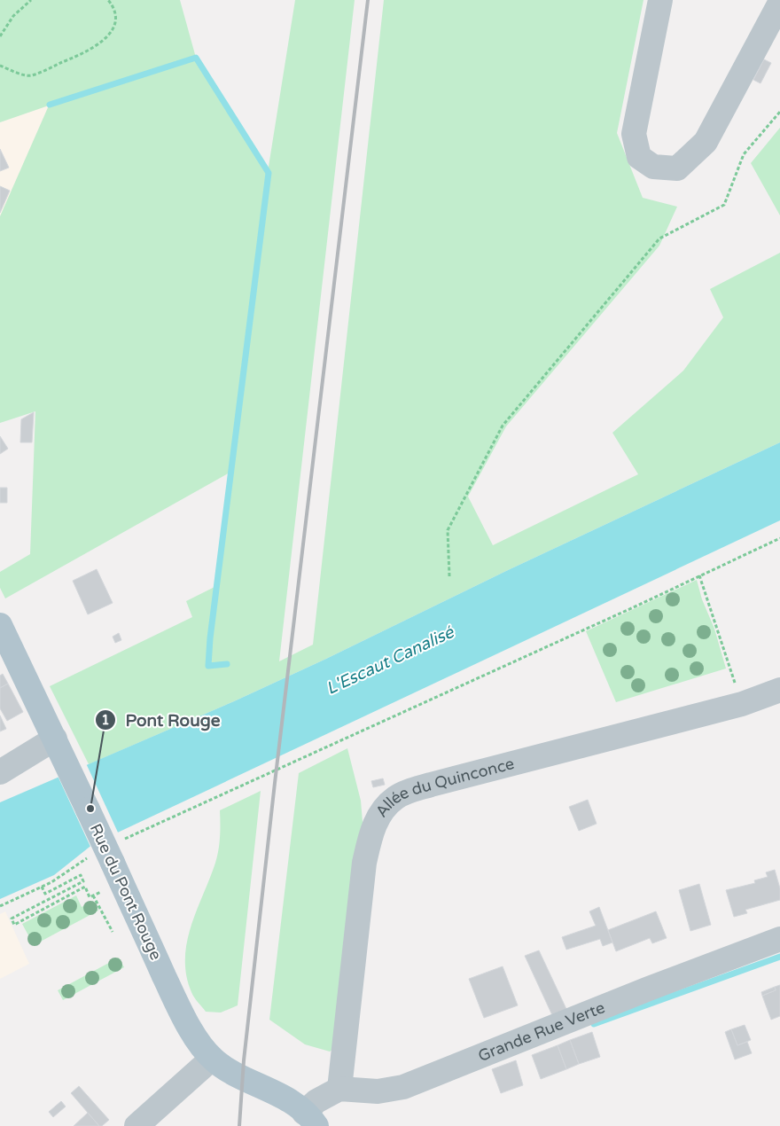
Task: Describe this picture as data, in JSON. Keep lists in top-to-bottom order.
{
  "streets": {
    "main road": ["Rue du Pont Rouge"],
    "street": ["Allée du Quinconce", "Grande Rue Verte"]
  },
  "crossings": [
    ["Allée du Quinconce", "Grande Rue Verte"],
    ["Rue du Pont Rouge", "Grande Rue Verte"]
  ],
  "water": ["L'Escaut Canalisé"],
  "places": ["Pont Rouge"]
}
